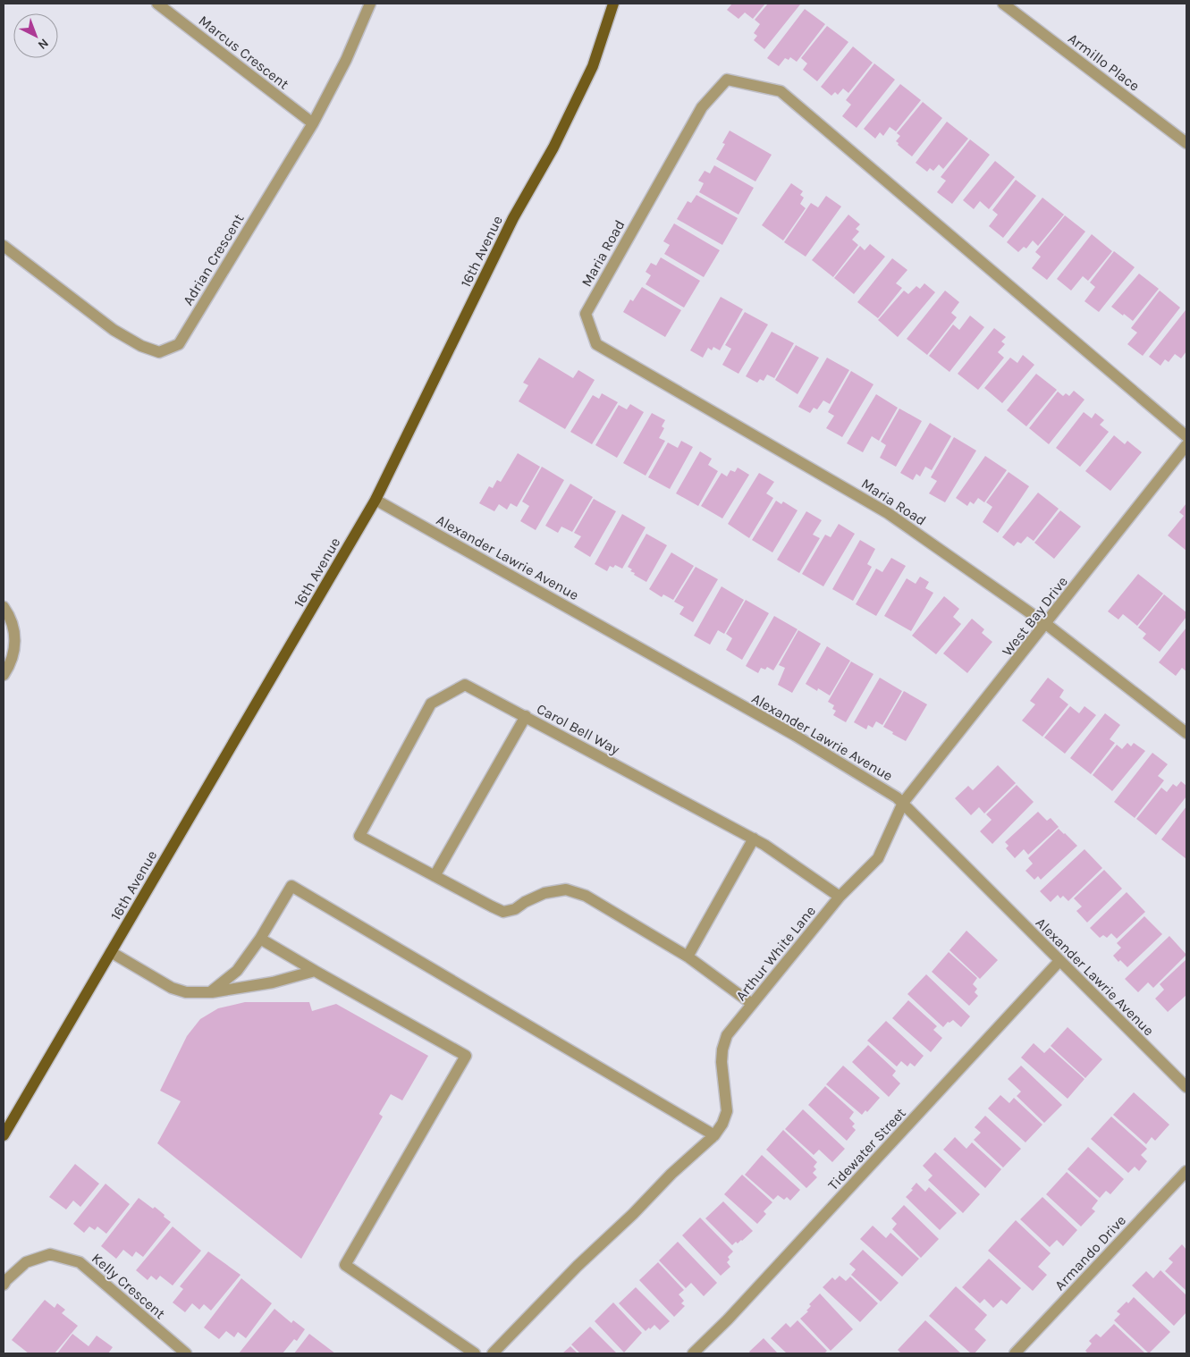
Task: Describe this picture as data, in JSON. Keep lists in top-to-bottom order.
{
  "streets": {
    "main road": ["16th Avenue"],
    "street": [
      "Marcus Crescent",
      "Armillo Place",
      "Maria Road",
      "Adrian Crescent",
      "Alexander Lawrie Avenue",
      "West Bay Drive",
      "Carol Bell Way",
      "Arthur White Lane",
      "Tidewater Street",
      "Armando Drive",
      "Kelly Crescent"
    ]
  },
  "crossings": [
    ["Marcus Crescent", "Adrian Crescent"],
    ["16th Avenue", "Alexander Lawrie Avenue"],
    ["Maria Road", "West Bay Drive"],
    ["Alexander Lawrie Avenue", "West Bay Drive"],
    ["Alexander Lawrie Avenue", "Arthur White Lane"],
    ["Alexander Lawrie Avenue", "Tidewater Street"],
    ["West Bay Drive", "Arthur White Lane"],
    ["Carol Bell Way", "Arthur White Lane"]
  ],
  "north": "bottom right"
}
